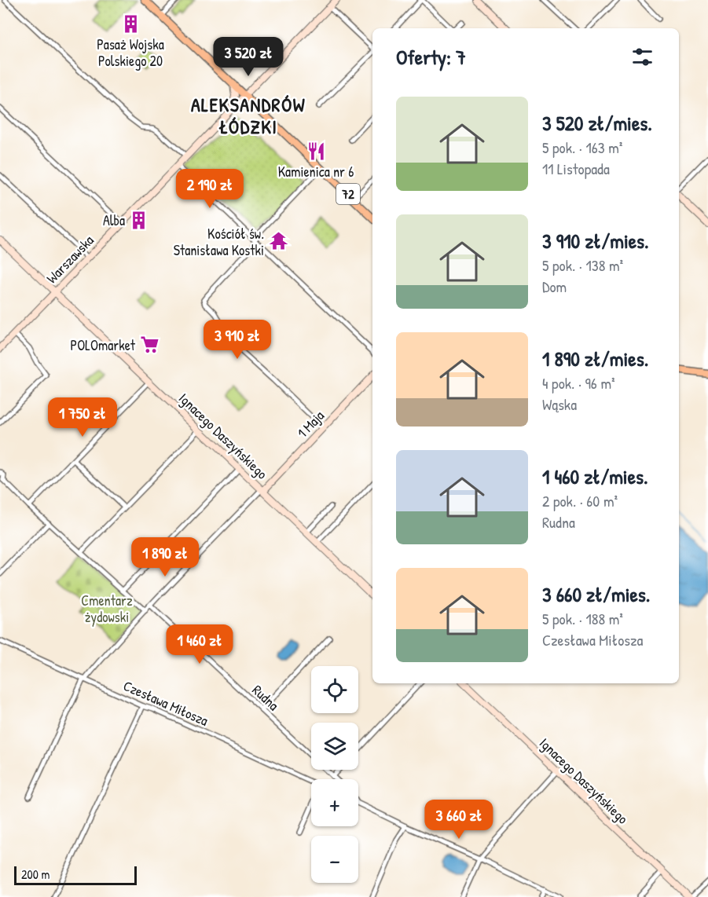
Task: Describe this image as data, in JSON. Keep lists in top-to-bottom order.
{
  "streets": {
    "main road": ["72"],
    "street": [
      "Warszawska",
      "1 Maja",
      "Ignacego Daszyńskiego",
      "Rudna",
      "Czesława Miłosza"
    ]
  },
  "crossings": [
    ["72", "Warszawska"],
    ["Warszawska", "Ignacego Daszyńskiego"],
    ["1 Maja", "Ignacego Daszyńskiego"]
  ],
  "districts": ["ALEKSANDRÓW ŁÓDZKI"],
  "parks": ["Cmentarz żydowski"],
  "places": {
    "building": ["Pasaż Wojska Polskiego 20", "Alba"],
    "restaurant": ["Kamienica nr 6"],
    "temple": ["Kościół św. Stanisława Kostki"],
    "supermarket": ["POLOmarket"]
  },
  "scale_bar": "200 m",
  "page": {
    "heading": "Oferty: 7",
    "price": [
      "3 520 zł",
      "2 190 zł",
      "3 910 zł",
      "1 750 zł",
      "1 890 zł",
      "1 460 zł",
      "3 660 zł"
    ],
    "list": [
      {
        "name": "3 520 zł/mies.",
        "note": "5 pok. · 163 m² · 11 Listopada"
      },
      {
        "name": "3 910 zł/mies.",
        "note": "5 pok. · 138 m² · Dom"
      },
      {
        "name": "1 890 zł/mies.",
        "note": "4 pok. · 96 m² · Wąska"
      },
      {
        "name": "1 460 zł/mies.",
        "note": "2 pok. · 60 m² · Rudna"
      },
      {
        "name": "3 660 zł/mies.",
        "note": "5 pok. · 188 m² · Czesława Miłosza"
      }
    ],
    "map_buttons": ["+", "−"],
    "scale": "200 m"
  }
}
